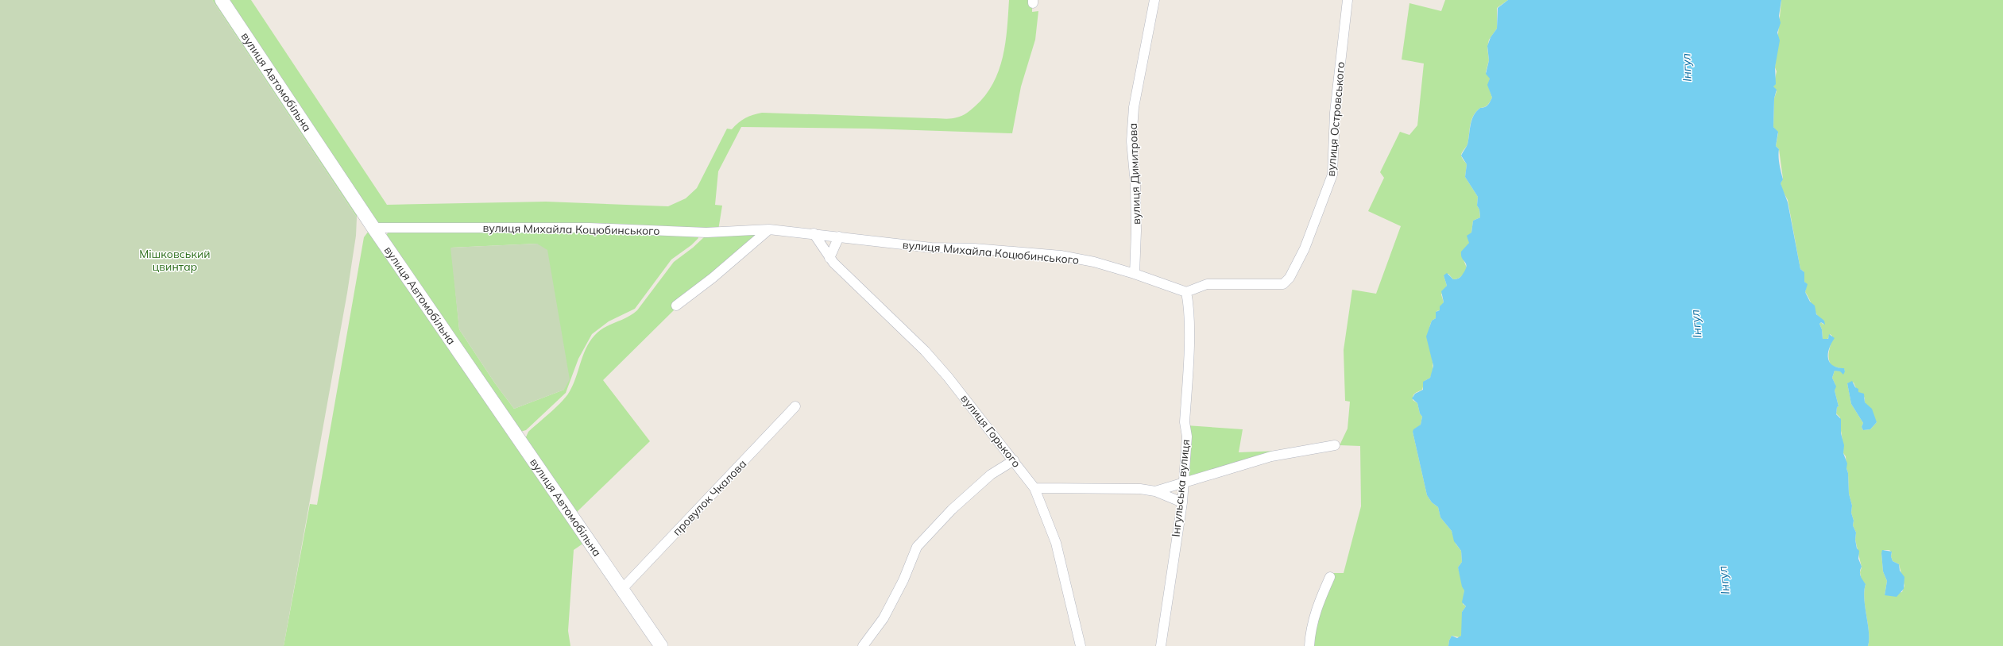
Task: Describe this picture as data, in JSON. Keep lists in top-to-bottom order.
{
  "streets": {
    "street": [
      "вулиця Автомобільна",
      "вулиця Островського",
      "вулиця Димитрова",
      "вулиця Михайла Коцюбинського",
      "вулиця Горького",
      "Інгульська вулиця",
      "провулок Чкалова"
    ]
  },
  "crossings": [
    ["вулиця Автомобільна", "вулиця Михайла Коцюбинського"],
    ["вулиця Автомобільна", "провулок Чкалова"],
    ["вулиця Островського", "вулиця Михайла Коцюбинського"],
    ["вулиця Островського", "Інгульська вулиця"],
    ["вулиця Димитрова", "вулиця Михайла Коцюбинського"],
    ["вулиця Михайла Коцюбинського", "вулиця Горького"],
    ["вулиця Михайла Коцюбинського", "Інгульська вулиця"]
  ],
  "water": ["Інгул"],
  "parks": ["Мішковський цвинтар"]
}
